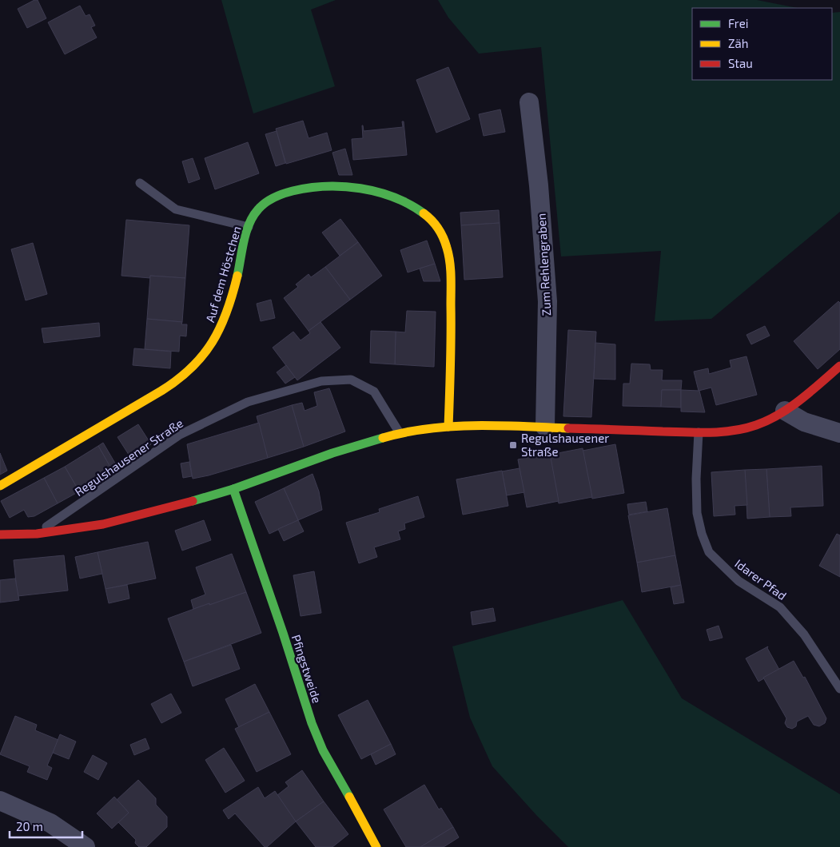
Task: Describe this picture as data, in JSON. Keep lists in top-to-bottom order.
{
  "streets": {
    "street": ["Zum Rehlengraben", "Auf dem Höstchen", "Pfingstweide"],
    "lane": ["Regulshausener Straße", "Idarer Pfad"]
  },
  "places": {
    "transit": ["Regulshausener Straße"]
  },
  "legend": ["Frei", "Zäh", "Stau"],
  "scale_bar": "20 m"
}
